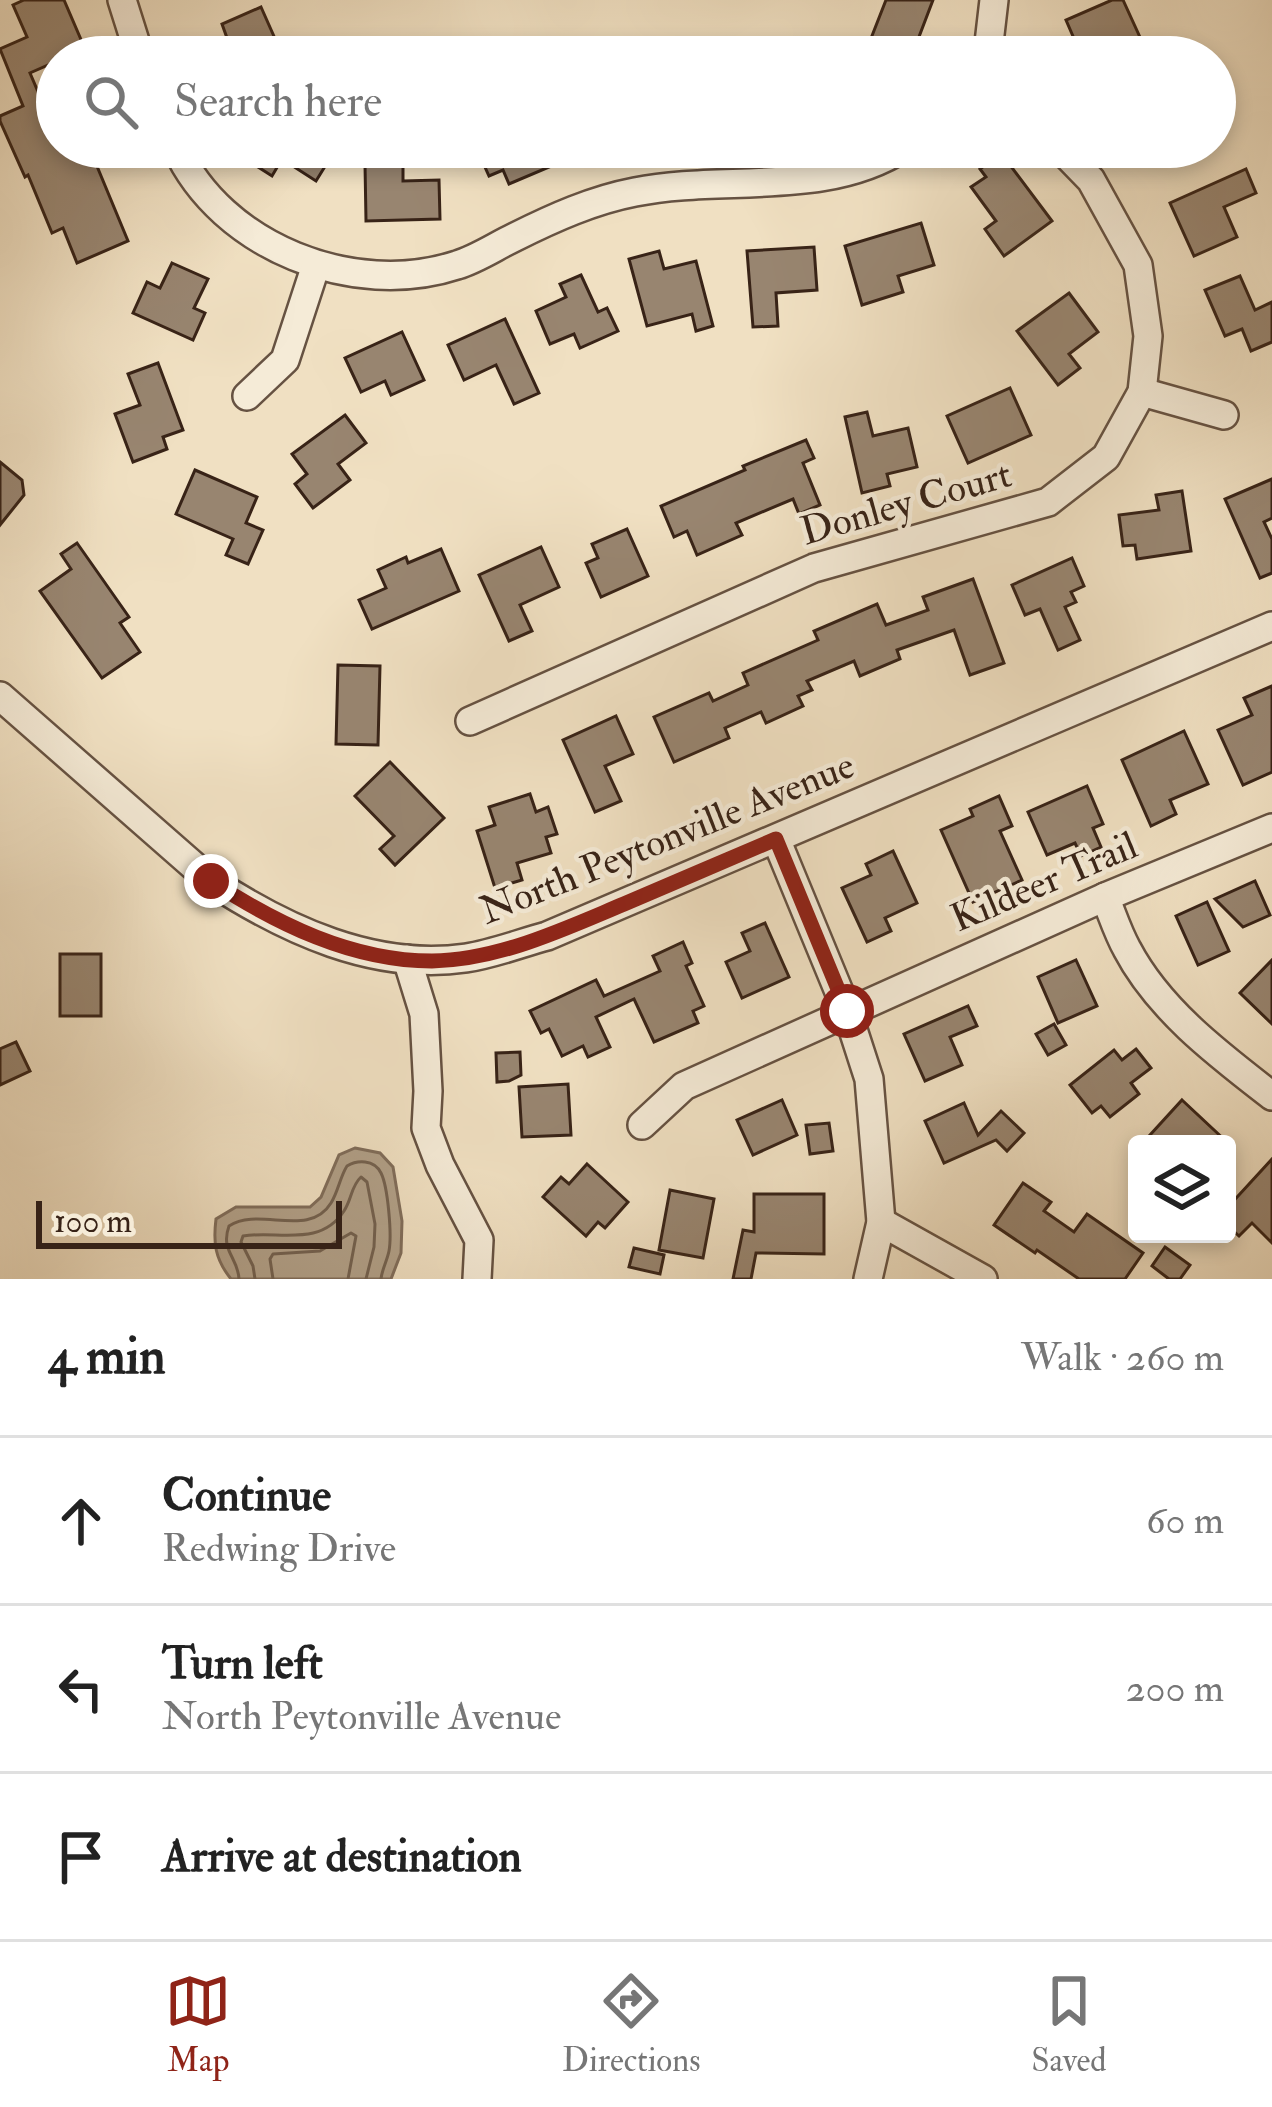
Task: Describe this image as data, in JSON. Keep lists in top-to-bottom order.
{
  "streets": {
    "street": ["Donley Court", "North Peytonville Avenue", "Kildeer Trail"]
  },
  "scale_bar": "100 m",
  "page": {
    "search": "Search here",
    "scale": "100 m",
    "heading": ["4 min", "Walk · 260 m"],
    "list": [
      ["Continue", "Redwing Drive", "60 m"],
      ["Turn left", "North Peytonville Avenue", "200 m"],
      "Arrive at destination"
    ],
    "nav": ["Map", "Directions", "Saved"]
  }
}
